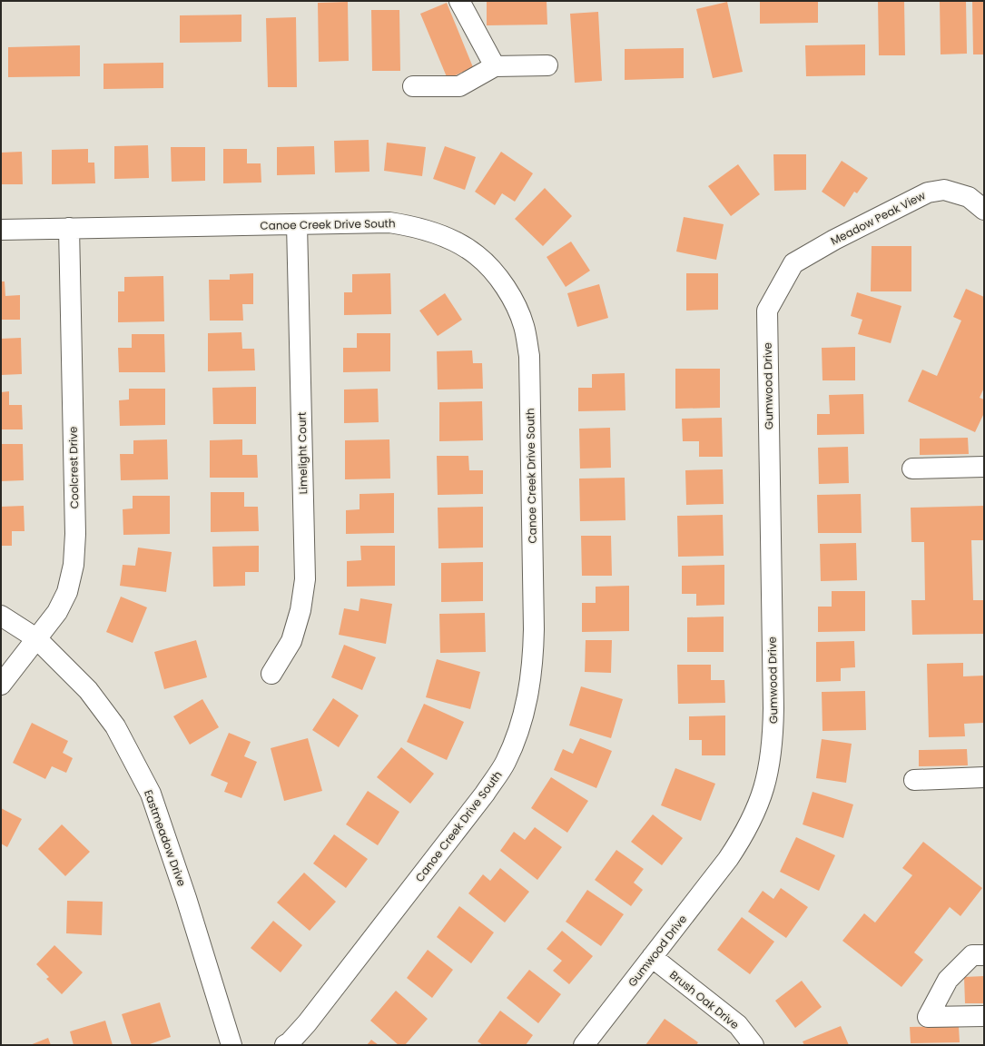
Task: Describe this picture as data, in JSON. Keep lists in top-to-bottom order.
{
  "streets": {
    "street": [
      "Meadow Peak View",
      "Canoe Creek Drive South",
      "Gumwood Drive",
      "Limelight Court",
      "Coolcrest Drive",
      "Eastmeadow Drive",
      "Brush Oak Drive"
    ]
  },
  "crossings": [
    ["Meadow Peak View", "Gumwood Drive"],
    ["Canoe Creek Drive South", "Limelight Court"],
    ["Canoe Creek Drive South", "Coolcrest Drive"],
    ["Gumwood Drive", "Brush Oak Drive"],
    ["Coolcrest Drive", "Eastmeadow Drive"]
  ]
}
